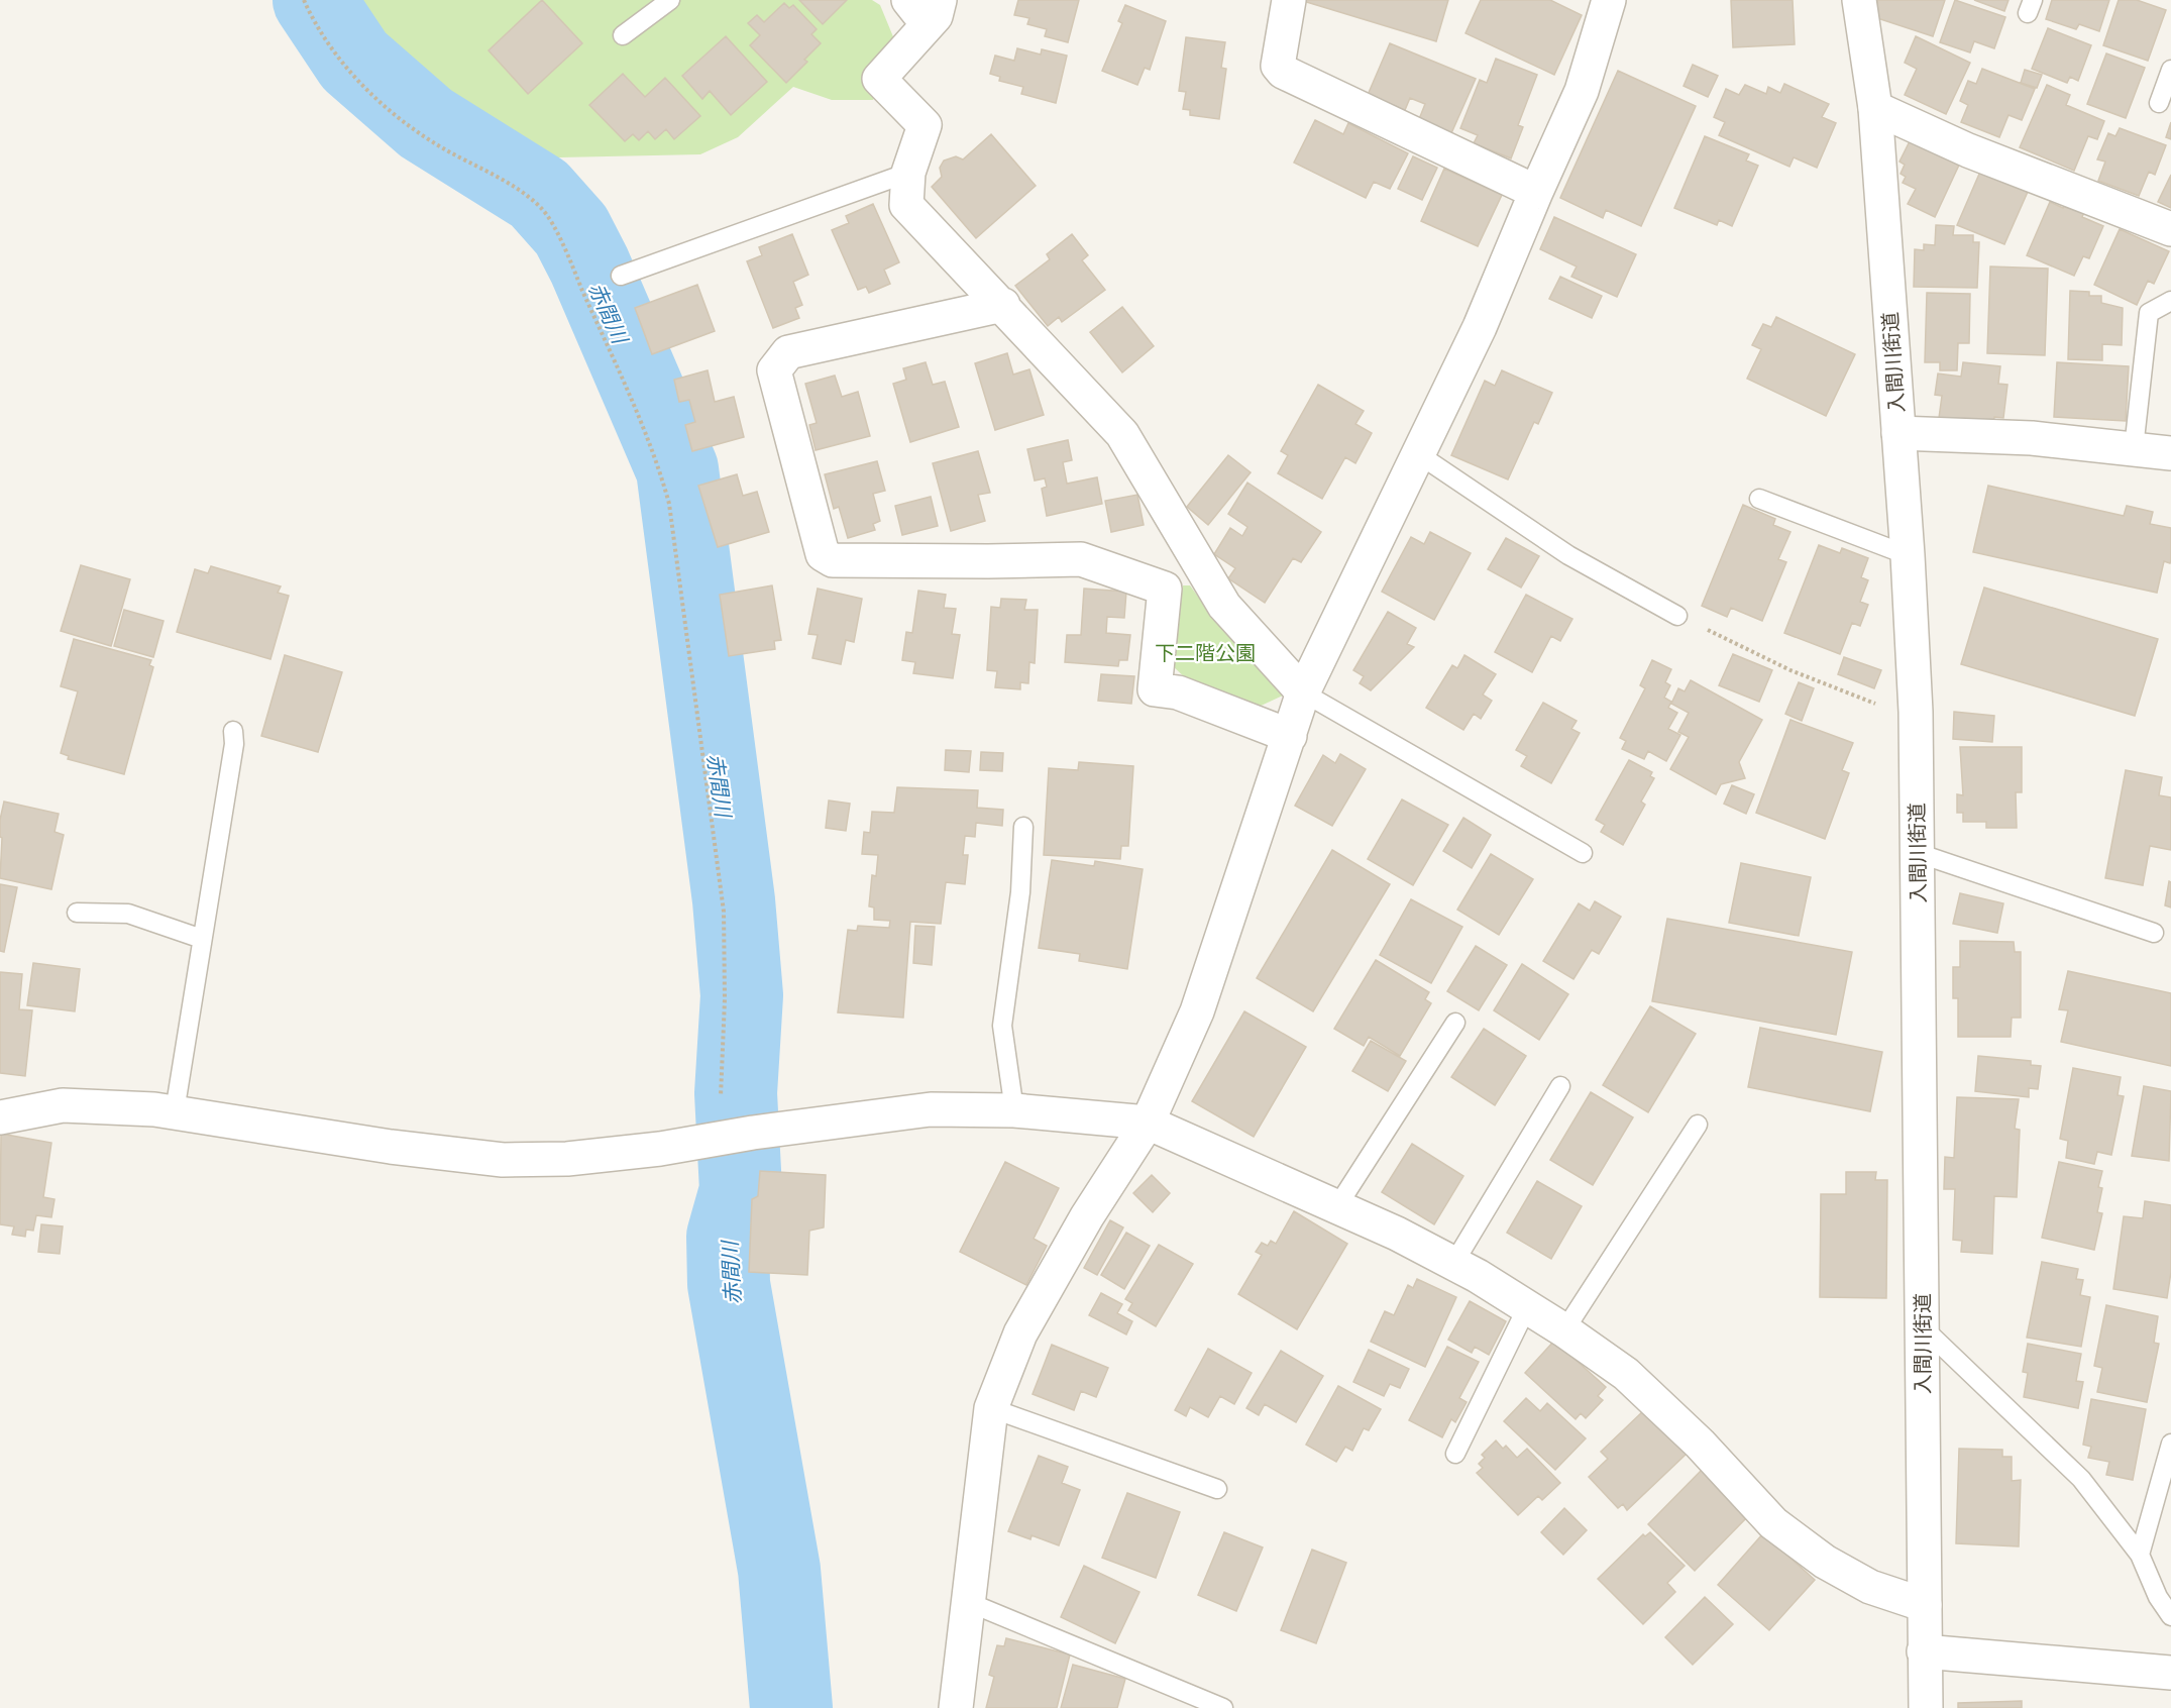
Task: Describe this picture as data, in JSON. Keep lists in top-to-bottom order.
{
  "streets": {
    "street": ["入間川街道"]
  },
  "water": ["赤間川"],
  "parks": ["下二階公園"]
}
